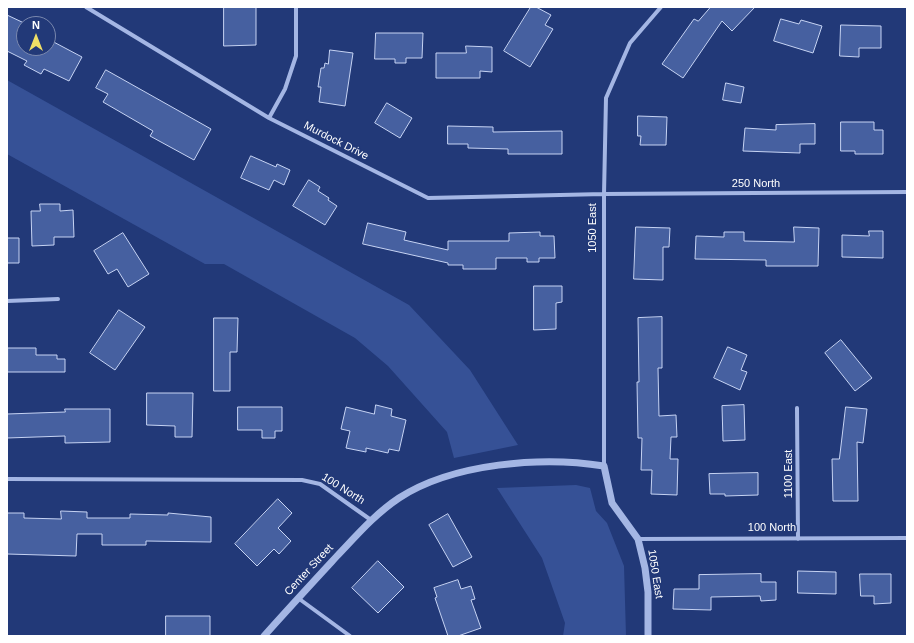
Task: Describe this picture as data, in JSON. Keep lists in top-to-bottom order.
{
  "streets": {
    "street": [
      "Murdock Drive",
      "250 North",
      "1050 East",
      "1100 East",
      "100 North",
      "Center Street"
    ]
  },
  "crossings": [
    ["Murdock Drive", "250 North"],
    ["Murdock Drive", "1050 East"],
    ["250 North", "1050 East"],
    ["1050 East", "100 North"],
    ["1100 East", "100 North"],
    ["100 North", "Center Street"]
  ],
  "north": "top"
}
